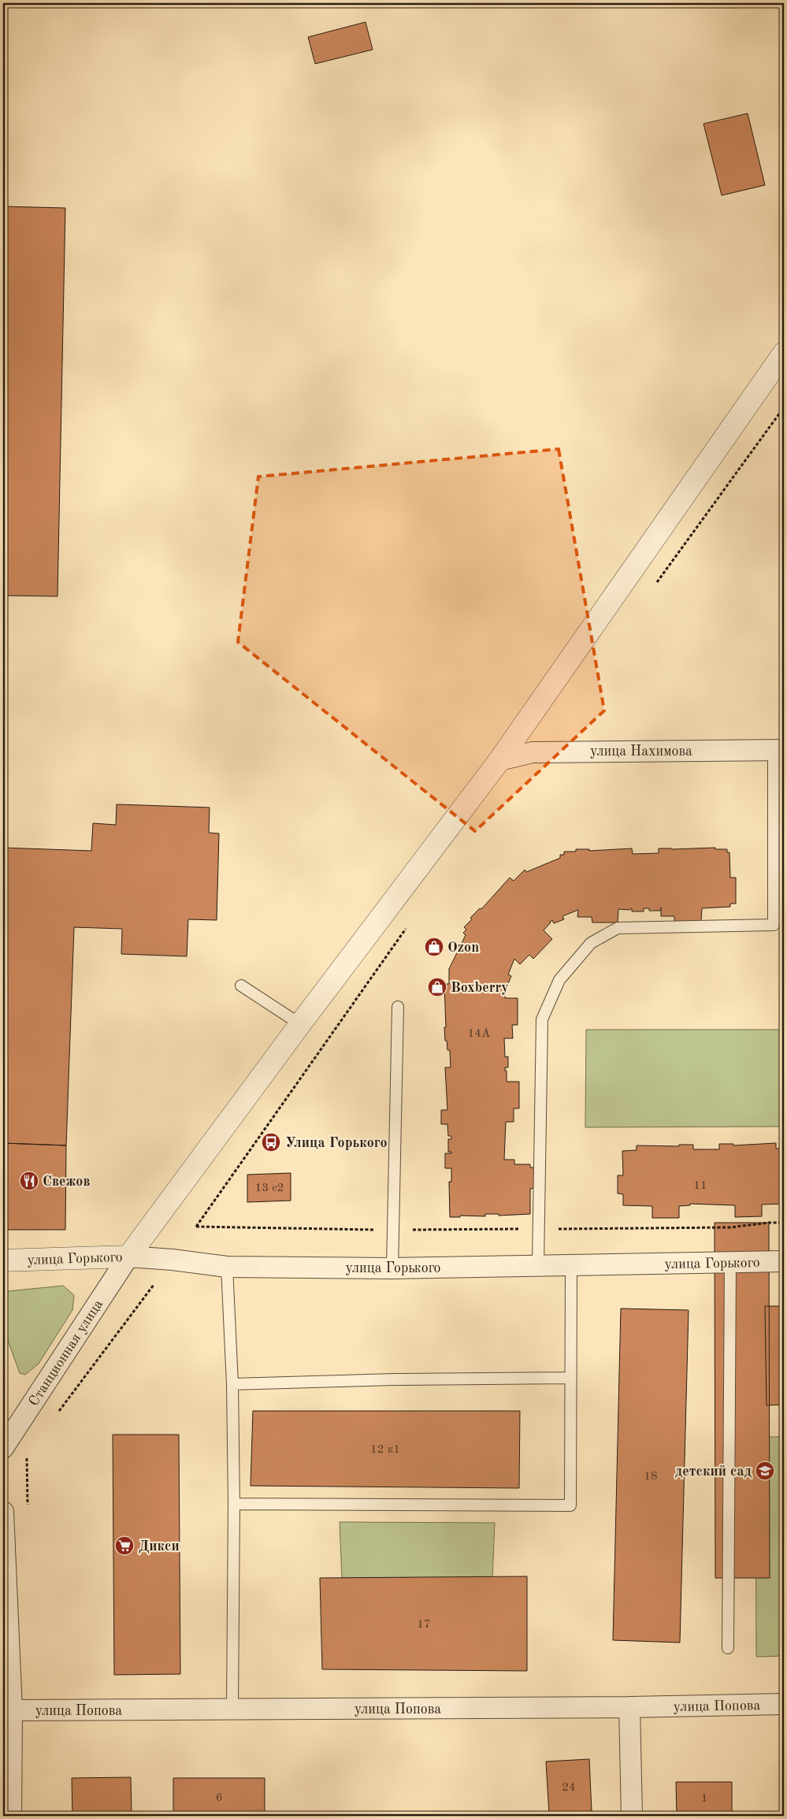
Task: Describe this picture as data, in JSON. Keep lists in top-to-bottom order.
{
  "streets": {
    "street": [
      "улица Нахимова",
      "улица Горького",
      "Станционная улица",
      "улица Попова"
    ]
  },
  "crossings": [
    ["улица Горького", "Станционная улица"]
  ],
  "places": {
    "shop": ["Ozon", "Boxberry"],
    "bus stop": ["Улица Горького"],
    "restaurant": ["Свежов"],
    "school or university": ["детский сад"],
    "supermarket": ["Дикси"]
  },
  "house_numbers": [
    "14А",
    "11",
    "13 с2",
    "12 к1",
    "18",
    "17",
    "24",
    "6",
    "1"
  ]
}
